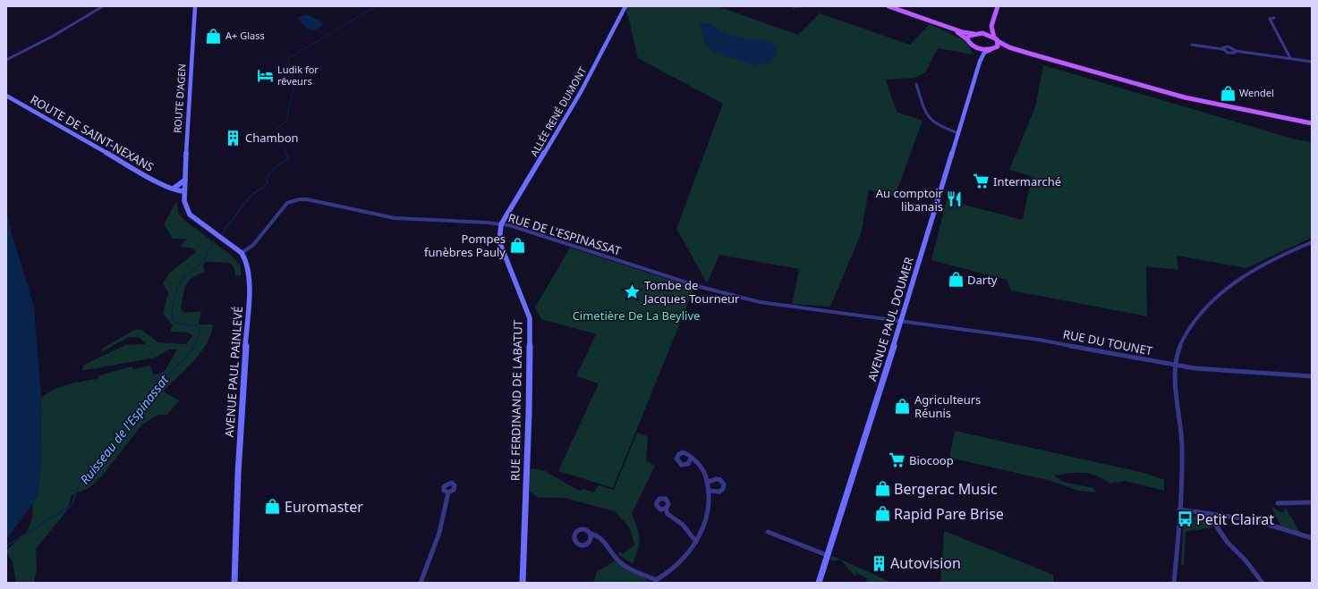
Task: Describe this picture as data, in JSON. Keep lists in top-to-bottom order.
{
  "streets": {
    "main road": [
      "ROUTE D'AGEN",
      "ALLÉE RENÉ DUMONT",
      "ROUTE DE SAINT-NEXANS",
      "AVENUE PAUL DOUMER",
      "AVENUE PAUL PAINLEVÉ",
      "RUE FERDINAND DE LABATUT"
    ],
    "street": ["RUE DE L'ESPINASSAT", "RUE DU TOUNET"]
  },
  "crossings": [
    ["ROUTE D'AGEN", "ROUTE DE SAINT-NEXANS"],
    ["ROUTE D'AGEN", "AVENUE PAUL PAINLEVÉ"],
    ["ALLÉE RENÉ DUMONT", "RUE DE L'ESPINASSAT"],
    ["ALLÉE RENÉ DUMONT", "RUE FERDINAND DE LABATUT"],
    ["ROUTE DE SAINT-NEXANS", "AVENUE PAUL PAINLEVÉ"],
    ["RUE DE L'ESPINASSAT", "AVENUE PAUL DOUMER"],
    ["RUE DE L'ESPINASSAT", "RUE DU TOUNET"],
    ["RUE DE L'ESPINASSAT", "AVENUE PAUL PAINLEVÉ"],
    ["RUE DE L'ESPINASSAT", "RUE FERDINAND DE LABATUT"],
    ["AVENUE PAUL DOUMER", "RUE DU TOUNET"]
  ],
  "water": ["Ruisseau de l'Espinassat"],
  "parks": ["Cimetière De La Beylive"],
  "places": {
    "shop": [
      "A+ Glass",
      "Wendel",
      "Pompes funèbres Pauly",
      "Darty",
      "Agriculteurs Réunis",
      "Bergerac Music",
      "Euromaster",
      "Rapid Pare Brise"
    ],
    "hotel": ["Ludik for rêveurs"],
    "building": ["Chambon", "Autovision"],
    "supermarket": ["Intermarché", "Biocoop"],
    "restaurant": ["Au comptoir libanais"],
    "place": ["Tombe de Jacques Tourneur"],
    "bus stop": ["Petit Clairat"]
  }
}
